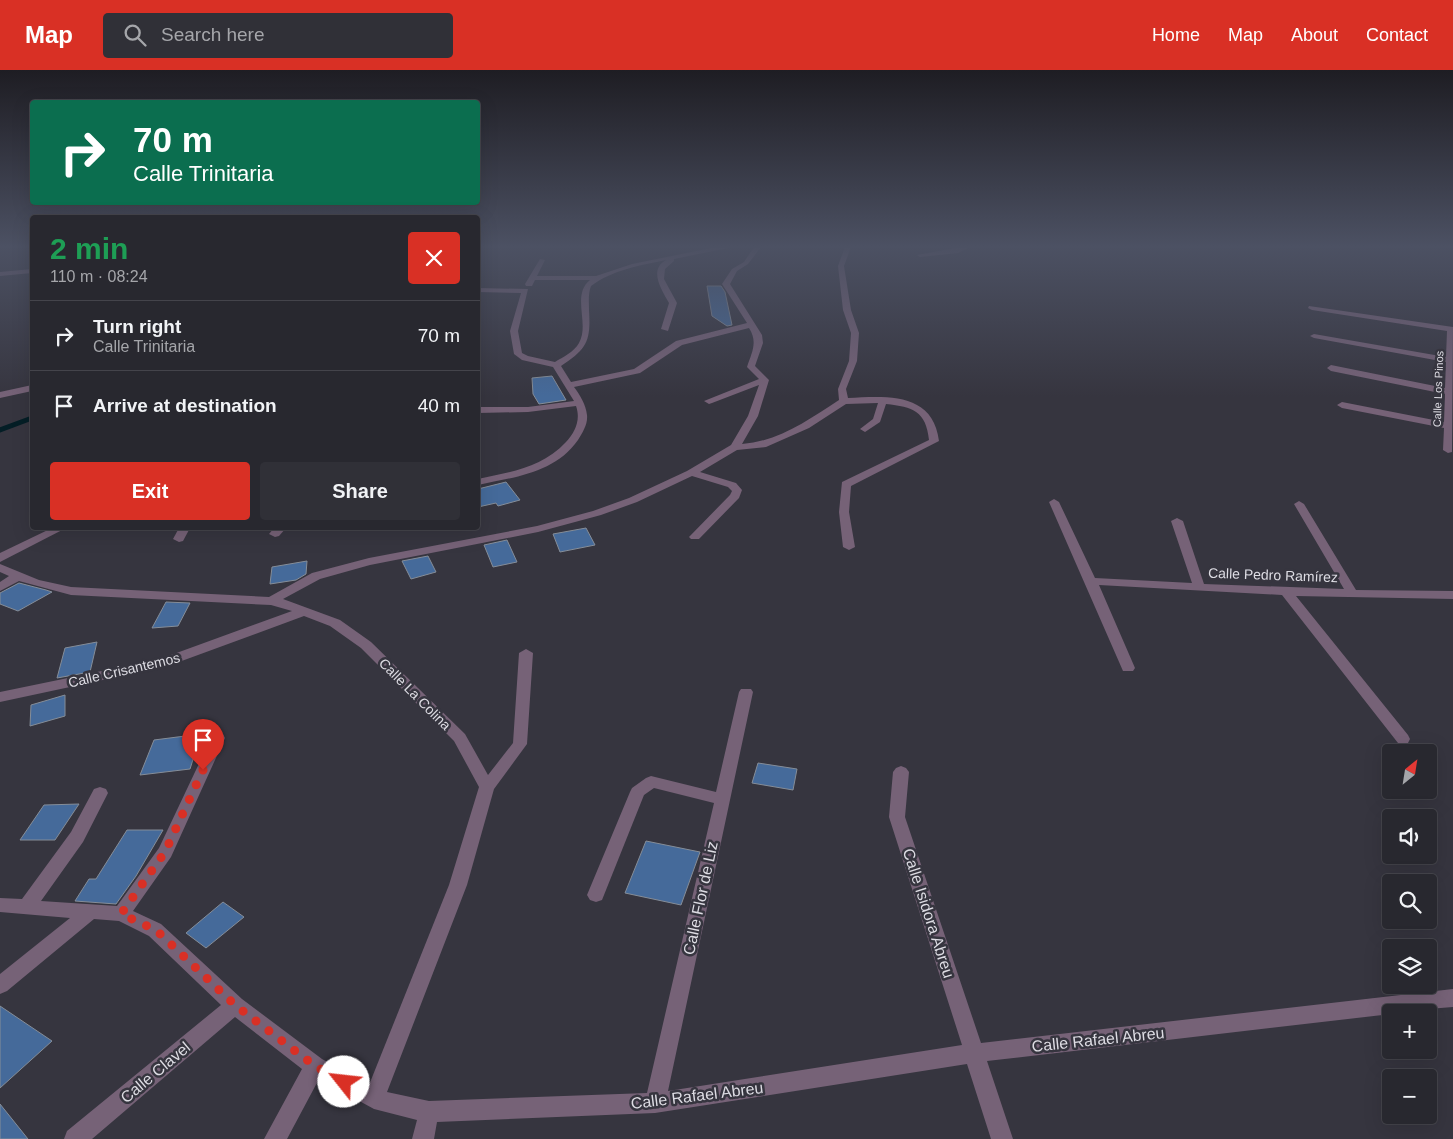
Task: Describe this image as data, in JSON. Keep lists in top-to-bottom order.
{
  "streets": {
    "street": [
      "Calle Los Pinos",
      "Calle Pedro Ramírez",
      "Calle Crisantemos",
      "Calle La Colina",
      "Calle Flor de Liz",
      "Calle Isidora Abreu",
      "Calle Rafael Abreu",
      "Calle Clavel"
    ]
  },
  "crossings": [
    ["Calle Crisantemos", "Calle La Colina"],
    ["Calle Flor de Liz", "Calle Rafael Abreu"],
    ["Calle Isidora Abreu", "Calle Rafael Abreu"],
    ["Calle Rafael Abreu", "Calle Clavel"]
  ],
  "north": "top right",
  "page": {
    "header": "Map",
    "search": "Search here",
    "nav": [
      "Home",
      "Map",
      "About",
      "Contact"
    ],
    "turn": ["70 m", "Calle Trinitaria"],
    "heading": ["2 min", "110 m · 08:24"],
    "list": [
      {
        "name": "Turn right",
        "note": "Calle Trinitaria",
        "value": "70 m"
      },
      {
        "name": "Arrive at destination",
        "value": "40 m"
      }
    ],
    "buttons": ["Exit", "Share"],
    "map_buttons": ["+", "−"]
  }
}
